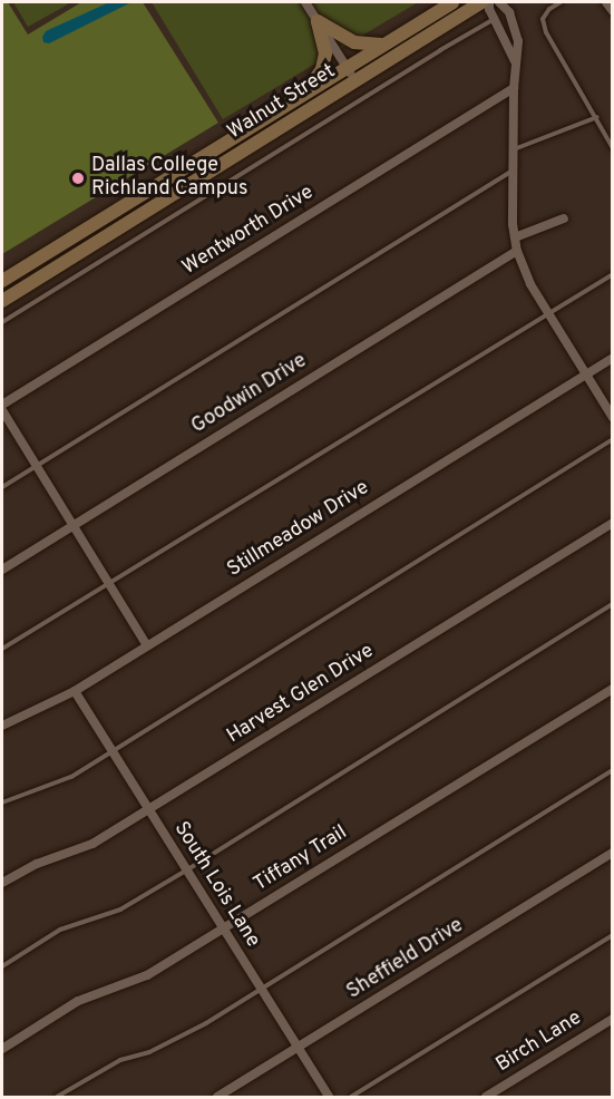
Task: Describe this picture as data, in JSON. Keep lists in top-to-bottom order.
{
  "streets": {
    "main road": ["Walnut Street"],
    "street": [
      "Wentworth Drive",
      "Goodwin Drive",
      "Stillmeadow Drive",
      "Harvest Glen Drive",
      "Tiffany Trail",
      "South Lois Lane",
      "Sheffield Drive",
      "Birch Lane"
    ]
  },
  "crossings": [
    ["Stillmeadow Drive", "South Lois Lane"],
    ["Harvest Glen Drive", "South Lois Lane"],
    ["Tiffany Trail", "South Lois Lane"],
    ["South Lois Lane", "Sheffield Drive"]
  ],
  "places": ["Dallas College Richland Campus"]
}
